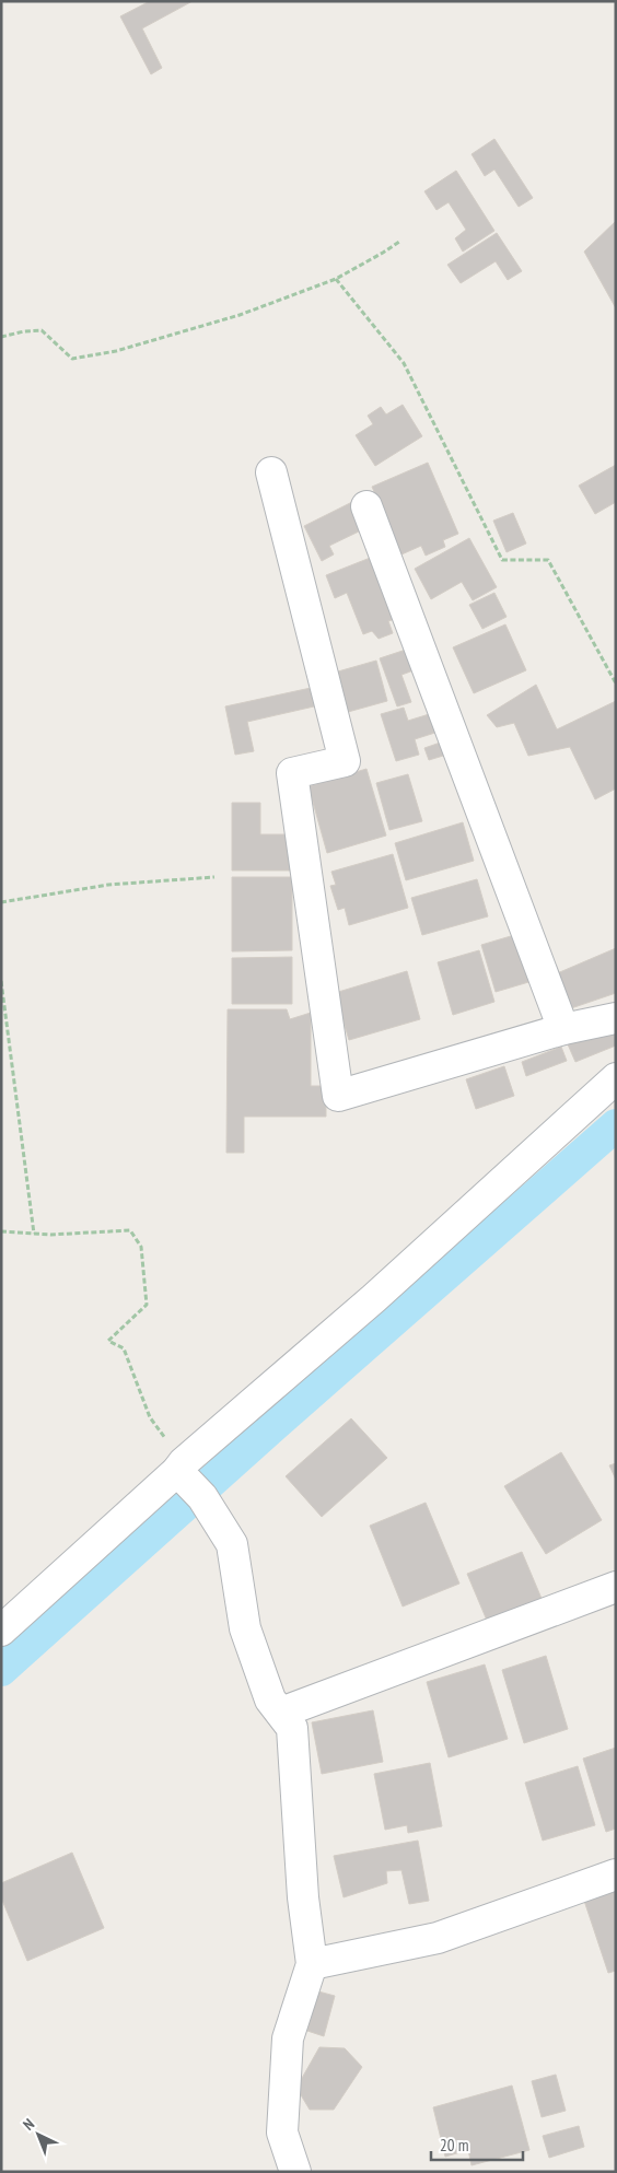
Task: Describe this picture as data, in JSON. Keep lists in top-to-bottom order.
{
  "scale_bar": "20 m",
  "north": "top left"
}
